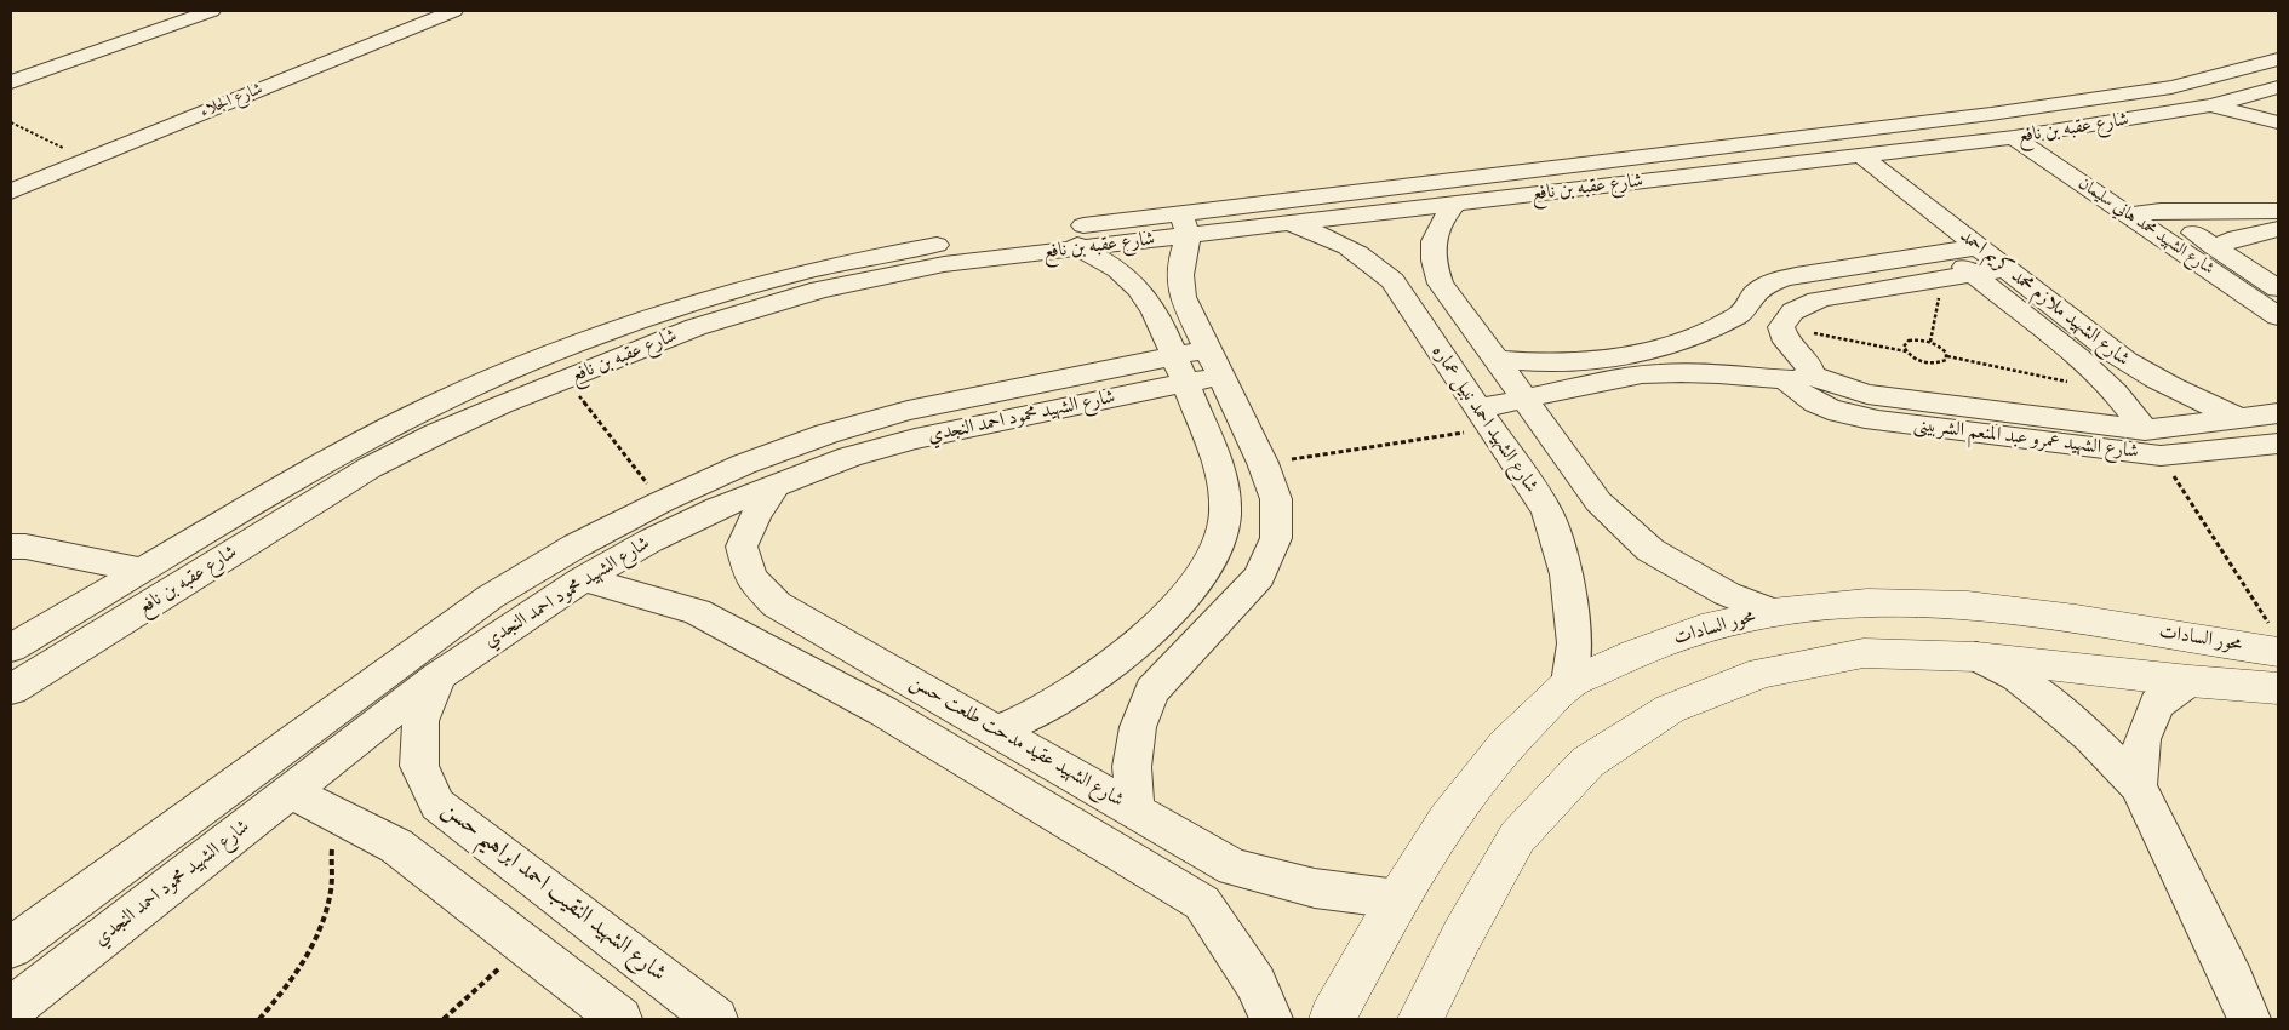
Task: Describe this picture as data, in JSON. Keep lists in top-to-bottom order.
{
  "streets": {
    "street": [
      "شارع الجلاء",
      "شارع عقبه بن نافع",
      "شارع الشهيد محمد هاني سليمان",
      "شارع الشهيد ملازم محمد كريم احمد",
      "شارع الشهيد محمود احمد النجدي",
      "شارع الشهيد احمد نبيل عماره",
      "شارع الشهيد عمرو عبد المنعم الشربينى",
      "محور السادات",
      "شارع الشهيد عقيد مدحت طلعت حسن",
      "شارع الشهيد النقيب احمد ابراهيم حسن"
    ]
  },
  "crossings": [
    ["شارع عقبه بن نافع", "شارع الشهيد محمد هاني سليمان"],
    ["شارع عقبه بن نافع", "شارع الشهيد ملازم محمد كريم احمد"],
    ["شارع عقبه بن نافع", "شارع الشهيد احمد نبيل عماره"],
    ["شارع الشهيد ملازم محمد كريم احمد", "شارع الشهيد عمرو عبد المنعم الشربينى"],
    ["شارع الشهيد محمود احمد النجدي", "شارع الشهيد عقيد مدحت طلعت حسن"],
    ["شارع الشهيد محمود احمد النجدي", "شارع الشهيد النقيب احمد ابراهيم حسن"],
    ["شارع الشهيد احمد نبيل عماره", "محور السادات"],
    ["محور السادات", "شارع الشهيد عقيد مدحت طلعت حسن"]
  ]
}
